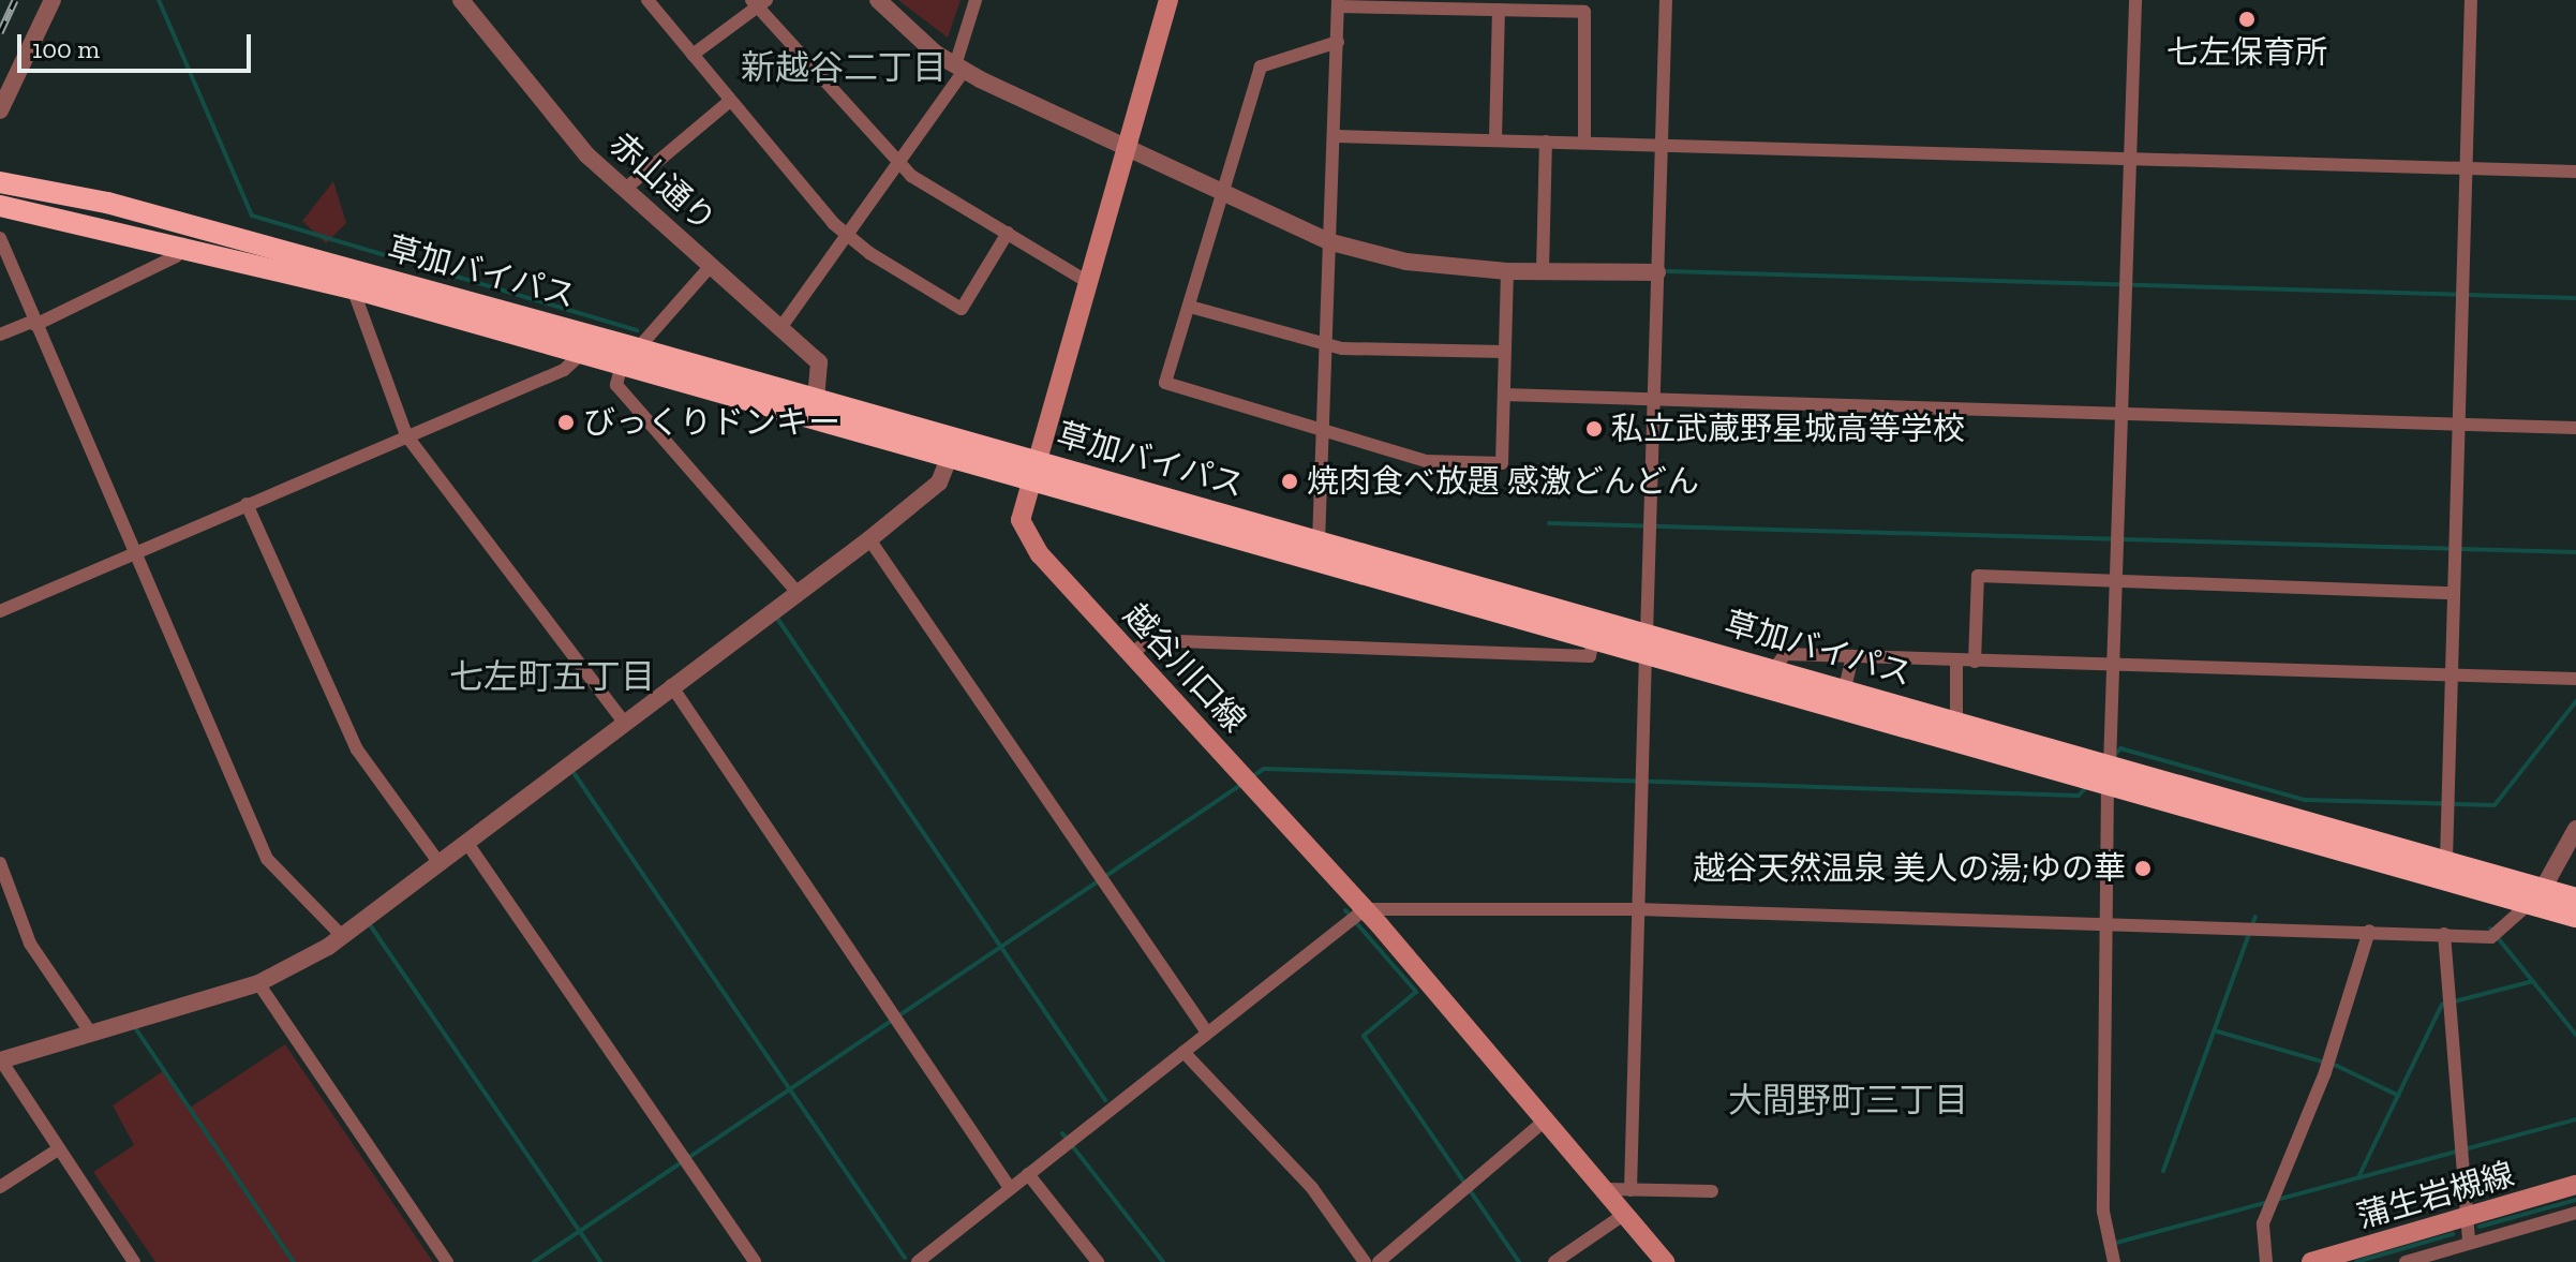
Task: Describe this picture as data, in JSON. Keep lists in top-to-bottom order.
{
  "streets": {
    "highway": ["草加バイパス"],
    "main road": ["越谷川口線", "蒲生岩槻線"],
    "street": ["赤山通り"]
  },
  "crossings": [
    ["赤山通り", "草加バイパス"],
    ["草加バイパス", "越谷川口線"]
  ],
  "districts": ["新越谷二丁目", "七左町五丁目", "大間野町三丁目"],
  "places": [
    "七左保育所",
    "びっくりドンキー",
    "私立武蔵野星城高等学校",
    "焼肉食べ放題 感激どんどん",
    "越谷天然温泉 美人の湯;ゆの華"
  ],
  "scale_bar": "100 m"
}
